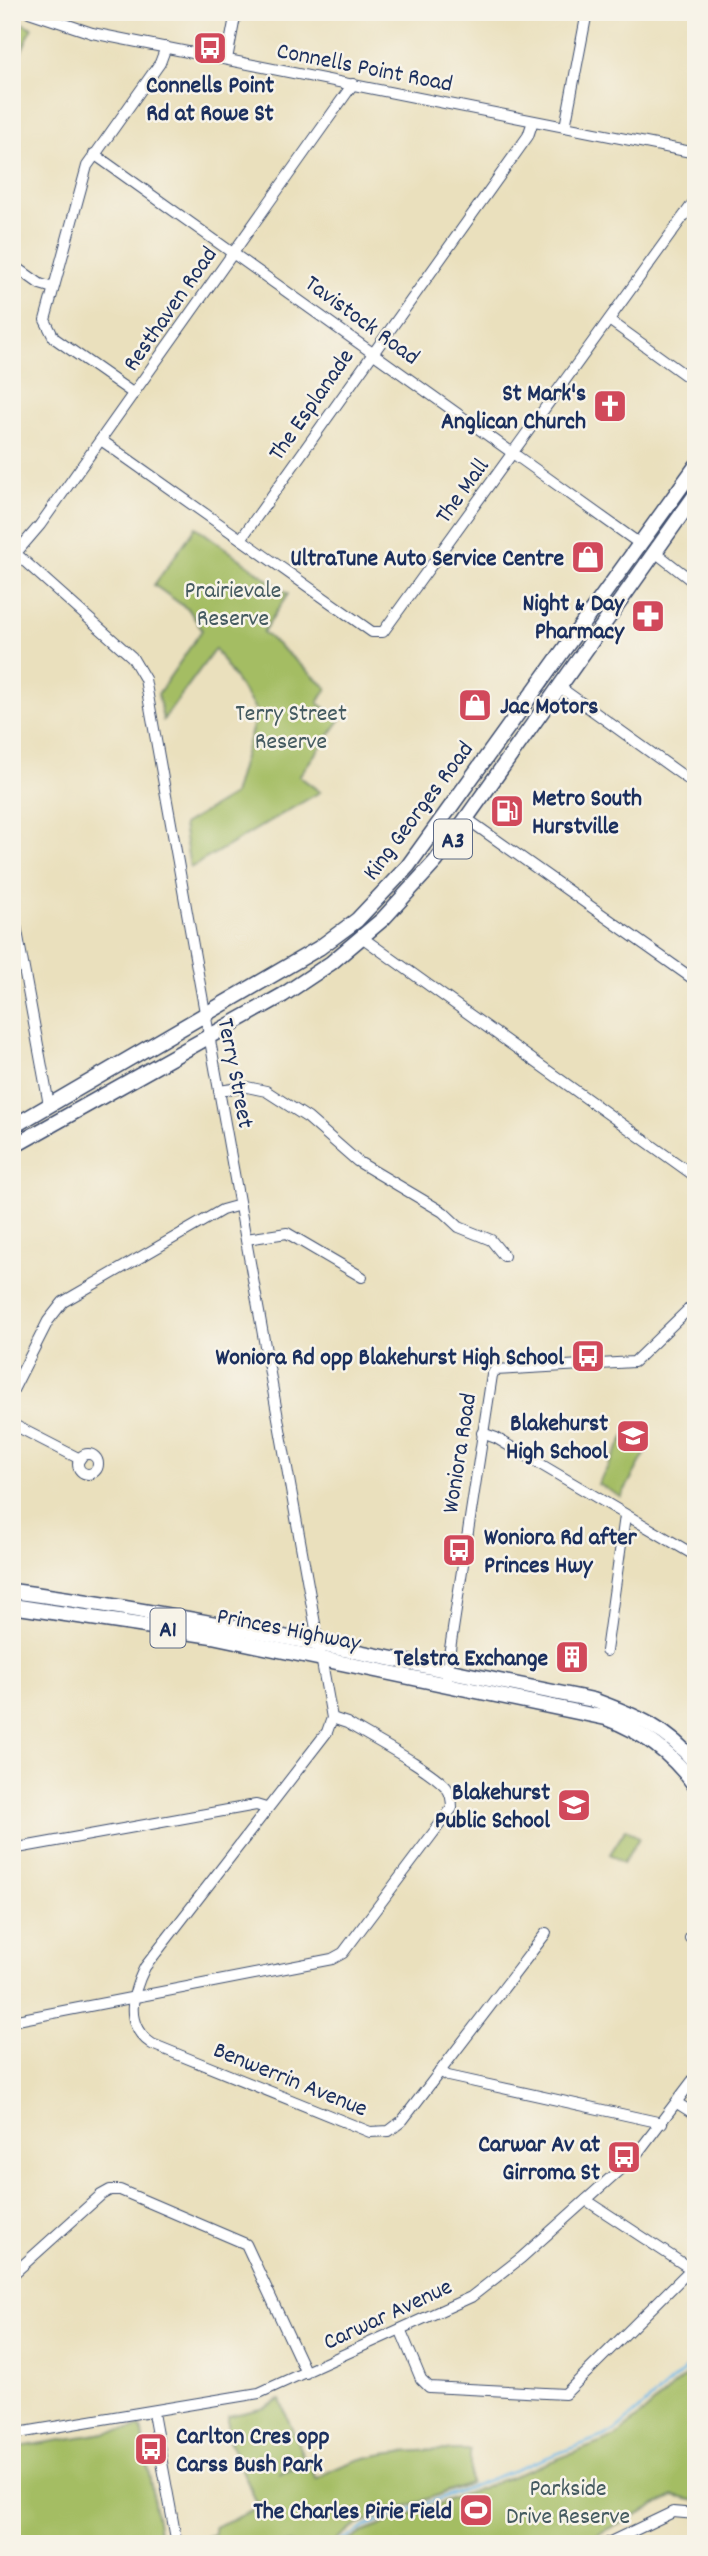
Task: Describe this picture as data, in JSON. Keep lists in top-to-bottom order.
{
  "streets": {
    "highway": [
      "King Georges Road",
      "A3",
      "A1",
      "Princes Highway"
    ],
    "street": [
      "Connells Point Road",
      "Resthaven Road",
      "Tavistock Road",
      "The Esplanade",
      "The Mall",
      "Terry Street",
      "Woniora Road",
      "Benwerrin Avenue",
      "Carwar Avenue"
    ]
  },
  "crossings": [
    ["Connells Point Road", "Resthaven Road"],
    ["Connells Point Road", "The Esplanade"],
    ["Resthaven Road", "Tavistock Road"],
    ["Resthaven Road", "Terry Street"],
    ["Tavistock Road", "The Esplanade"],
    ["Tavistock Road", "The Mall"],
    ["Tavistock Road", "King Georges Road"],
    ["The Esplanade", "The Mall"],
    ["King Georges Road", "Terry Street"],
    ["Terry Street", "Princes Highway"],
    ["Woniora Road", "Princes Highway"]
  ],
  "parks": ["Prairievale Reserve", "Terry Street Reserve", "Parkside Drive Reserve"],
  "places": {
    "bus stop": [
      "Connells Point Rd at Rowe St",
      "Woniora Rd opp Blakehurst High School",
      "Woniora Rd after Princes Hwy",
      "Carwar Av at Girroma St",
      "Carlton Cres opp Carss Bush Park"
    ],
    "church": ["St Mark's Anglican Church"],
    "shop": ["UltraTune Auto Service Centre", "Jac Motors"],
    "pharmacy": ["Night & Day Pharmacy"],
    "fuel station": ["Metro South Hurstville"],
    "school or university": ["Blakehurst High School", "Blakehurst Public School"],
    "building": ["Telstra Exchange"],
    "sports": ["The Charles Pirie Field"]
  }
}
